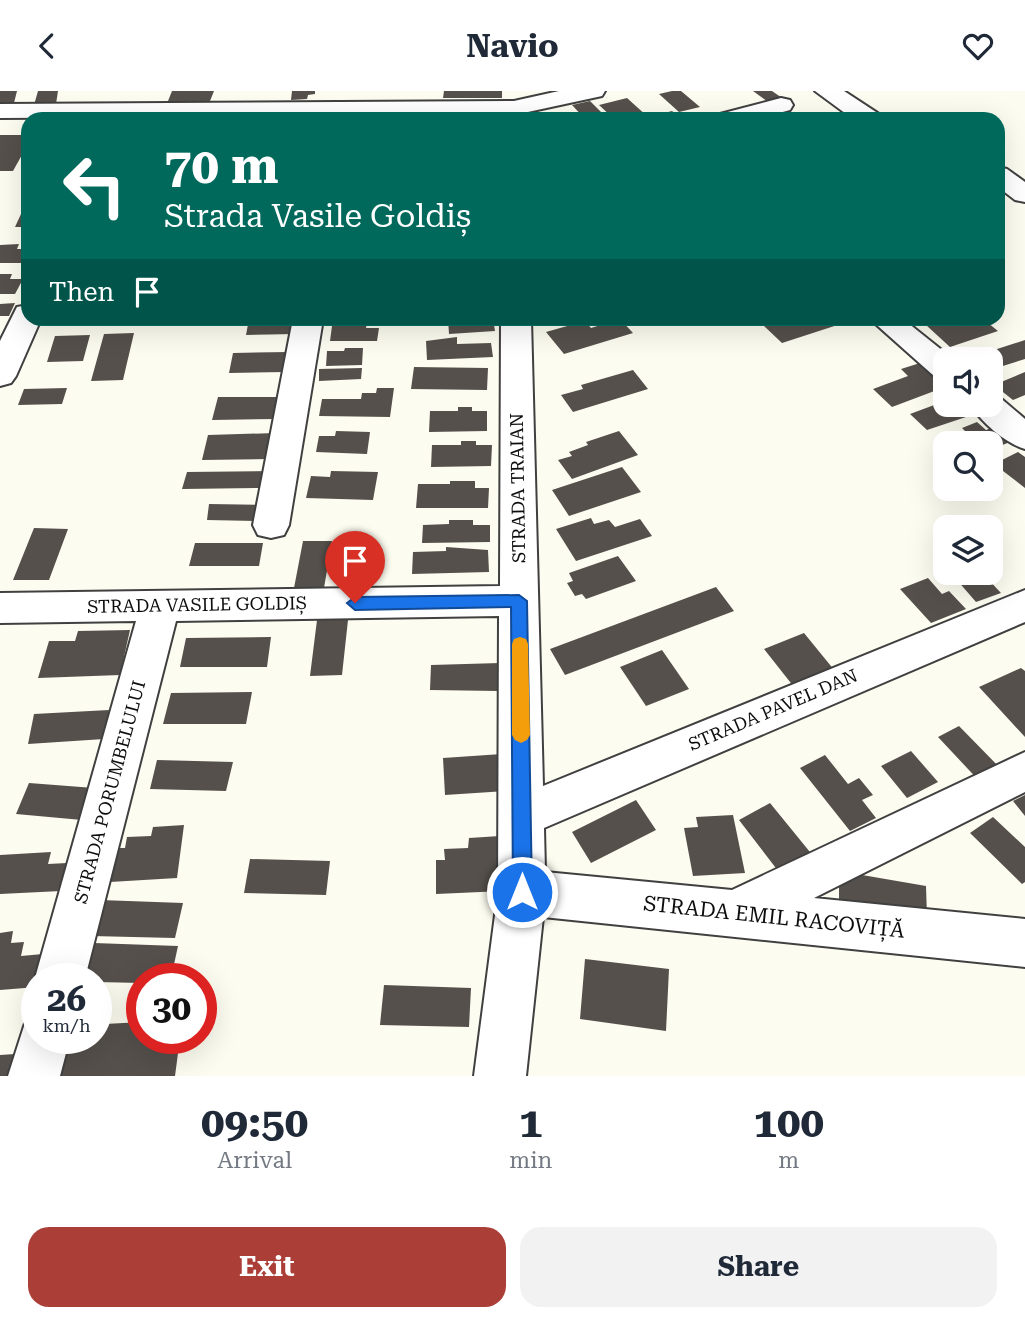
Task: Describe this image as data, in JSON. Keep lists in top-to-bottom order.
{
  "streets": {
    "street": [
      "STRADA TRAIAN",
      "STRADA VASILE GOLDIȘ",
      "STRADA PAVEL DAN",
      "STRADA PORUMBELULUI",
      "STRADA EMIL RACOVIȚĂ"
    ]
  },
  "crossings": [
    ["STRADA TRAIAN", "STRADA VASILE GOLDIȘ"],
    ["STRADA TRAIAN", "STRADA PAVEL DAN"],
    ["STRADA TRAIAN", "STRADA EMIL RACOVIȚĂ"],
    ["STRADA VASILE GOLDIȘ", "STRADA PORUMBELULUI"]
  ],
  "page": {
    "header": "Navio",
    "turn": ["70 m", "Strada Vasile Goldiș"],
    "then": "Then",
    "speed": "26 km/h",
    "limit": "30",
    "eta": [
      "09:50",
      "Arrival",
      "1",
      "min",
      "100",
      "m"
    ],
    "buttons": ["Exit", "Share"]
  }
}
